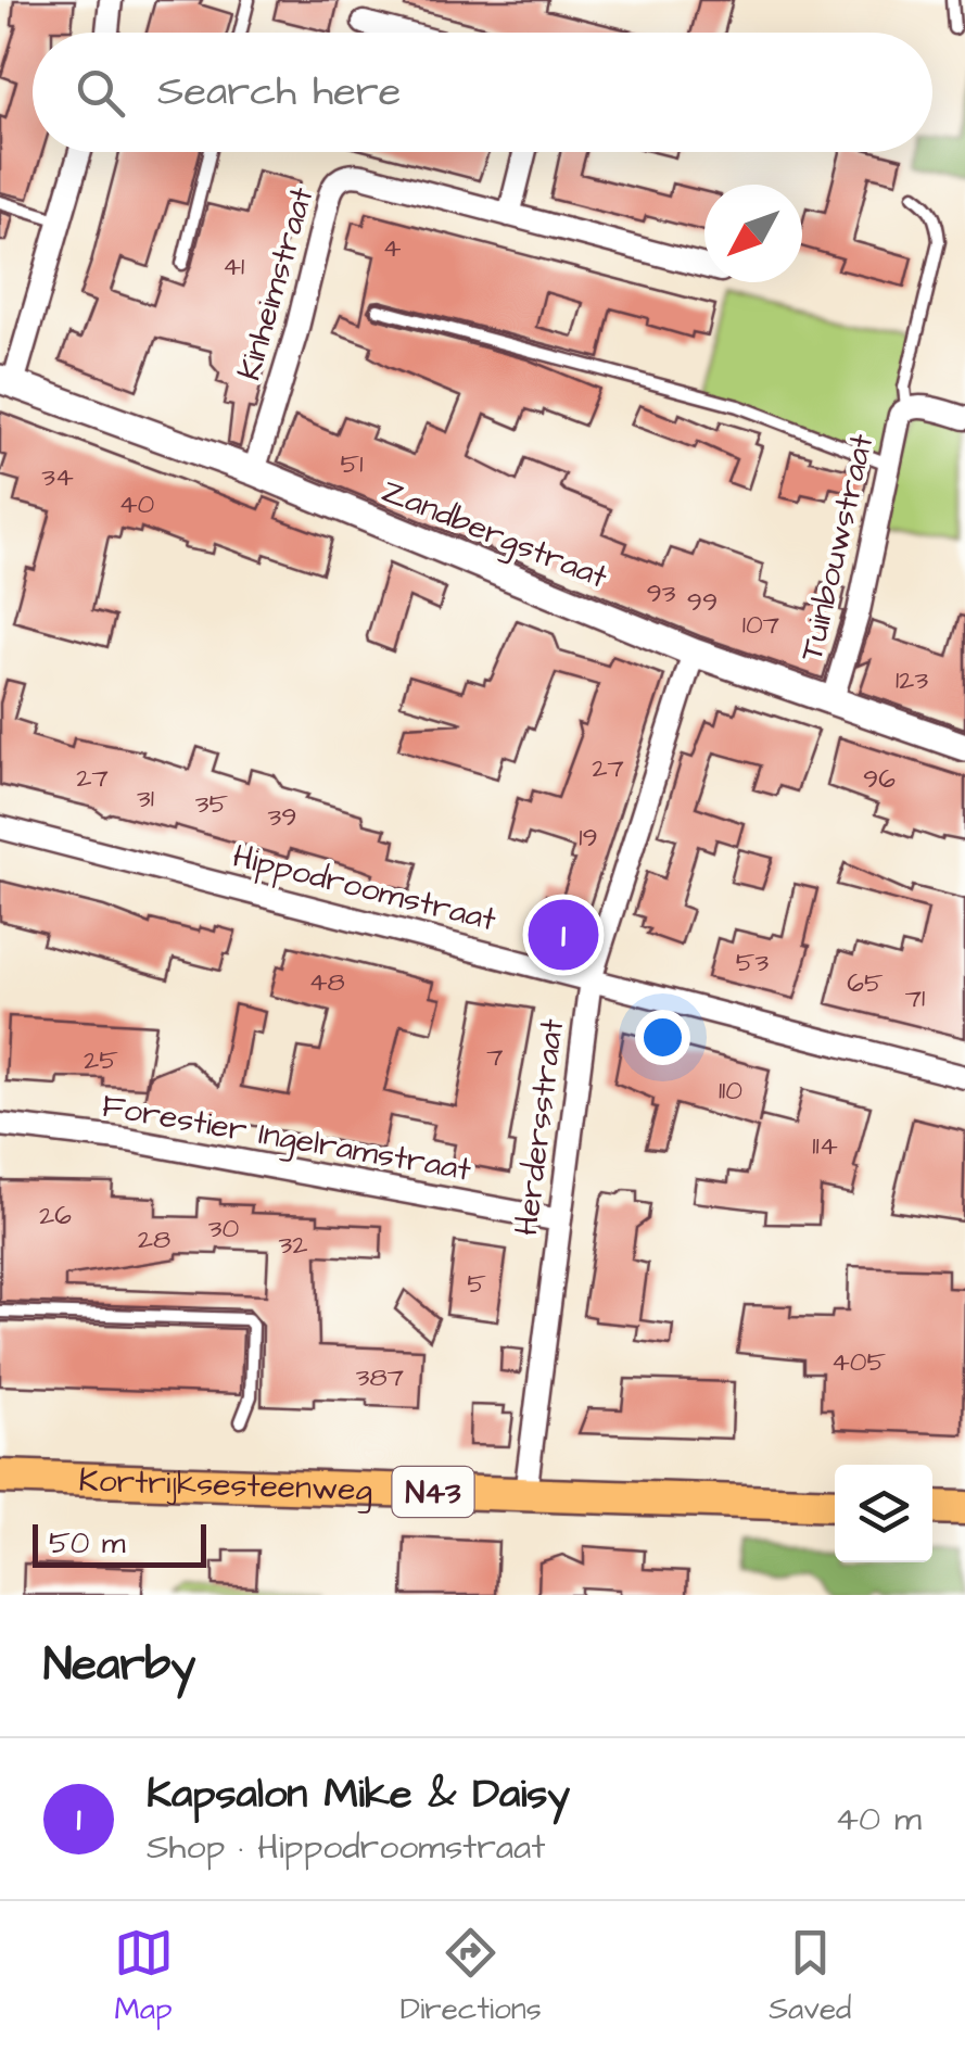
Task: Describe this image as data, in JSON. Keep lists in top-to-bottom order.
{
  "streets": {
    "main road": ["Kortrijksesteenweg", "N43"],
    "street": [
      "Kinheimstraat",
      "Zandbergstraat",
      "Tuinbouwstraat",
      "Hippodroomstraat",
      "Herdersstraat",
      "Forestier Ingelramstraat"
    ]
  },
  "crossings": [
    ["Kinheimstraat", "Zandbergstraat"],
    ["Zandbergstraat", "Tuinbouwstraat"],
    ["Zandbergstraat", "Herdersstraat"],
    ["Hippodroomstraat", "Herdersstraat"],
    ["Herdersstraat", "Forestier Ingelramstraat"],
    ["Herdersstraat", "Kortrijksesteenweg"]
  ],
  "house_numbers": [
    "4",
    "41",
    "51",
    "34",
    "40",
    "93",
    "99",
    "107",
    "123",
    "27",
    "27",
    "96",
    "31",
    "35",
    "39",
    "19",
    "53",
    "48",
    "65",
    "71",
    "7",
    "25",
    "110",
    "114",
    "26",
    "30",
    "28",
    "32",
    "5",
    "405",
    "387"
  ],
  "scale_bar": "50 m",
  "north": "bottom left",
  "page": {
    "search": "Search here",
    "pins": "1",
    "scale": "50 m",
    "heading": "Nearby",
    "list": [
      {
        "mark": "1",
        "name": "Kapsalon Mike & Daisy",
        "note": "Shop · Hippodroomstraat",
        "value": "40 m"
      }
    ],
    "nav": ["Map", "Directions", "Saved"]
  }
}
